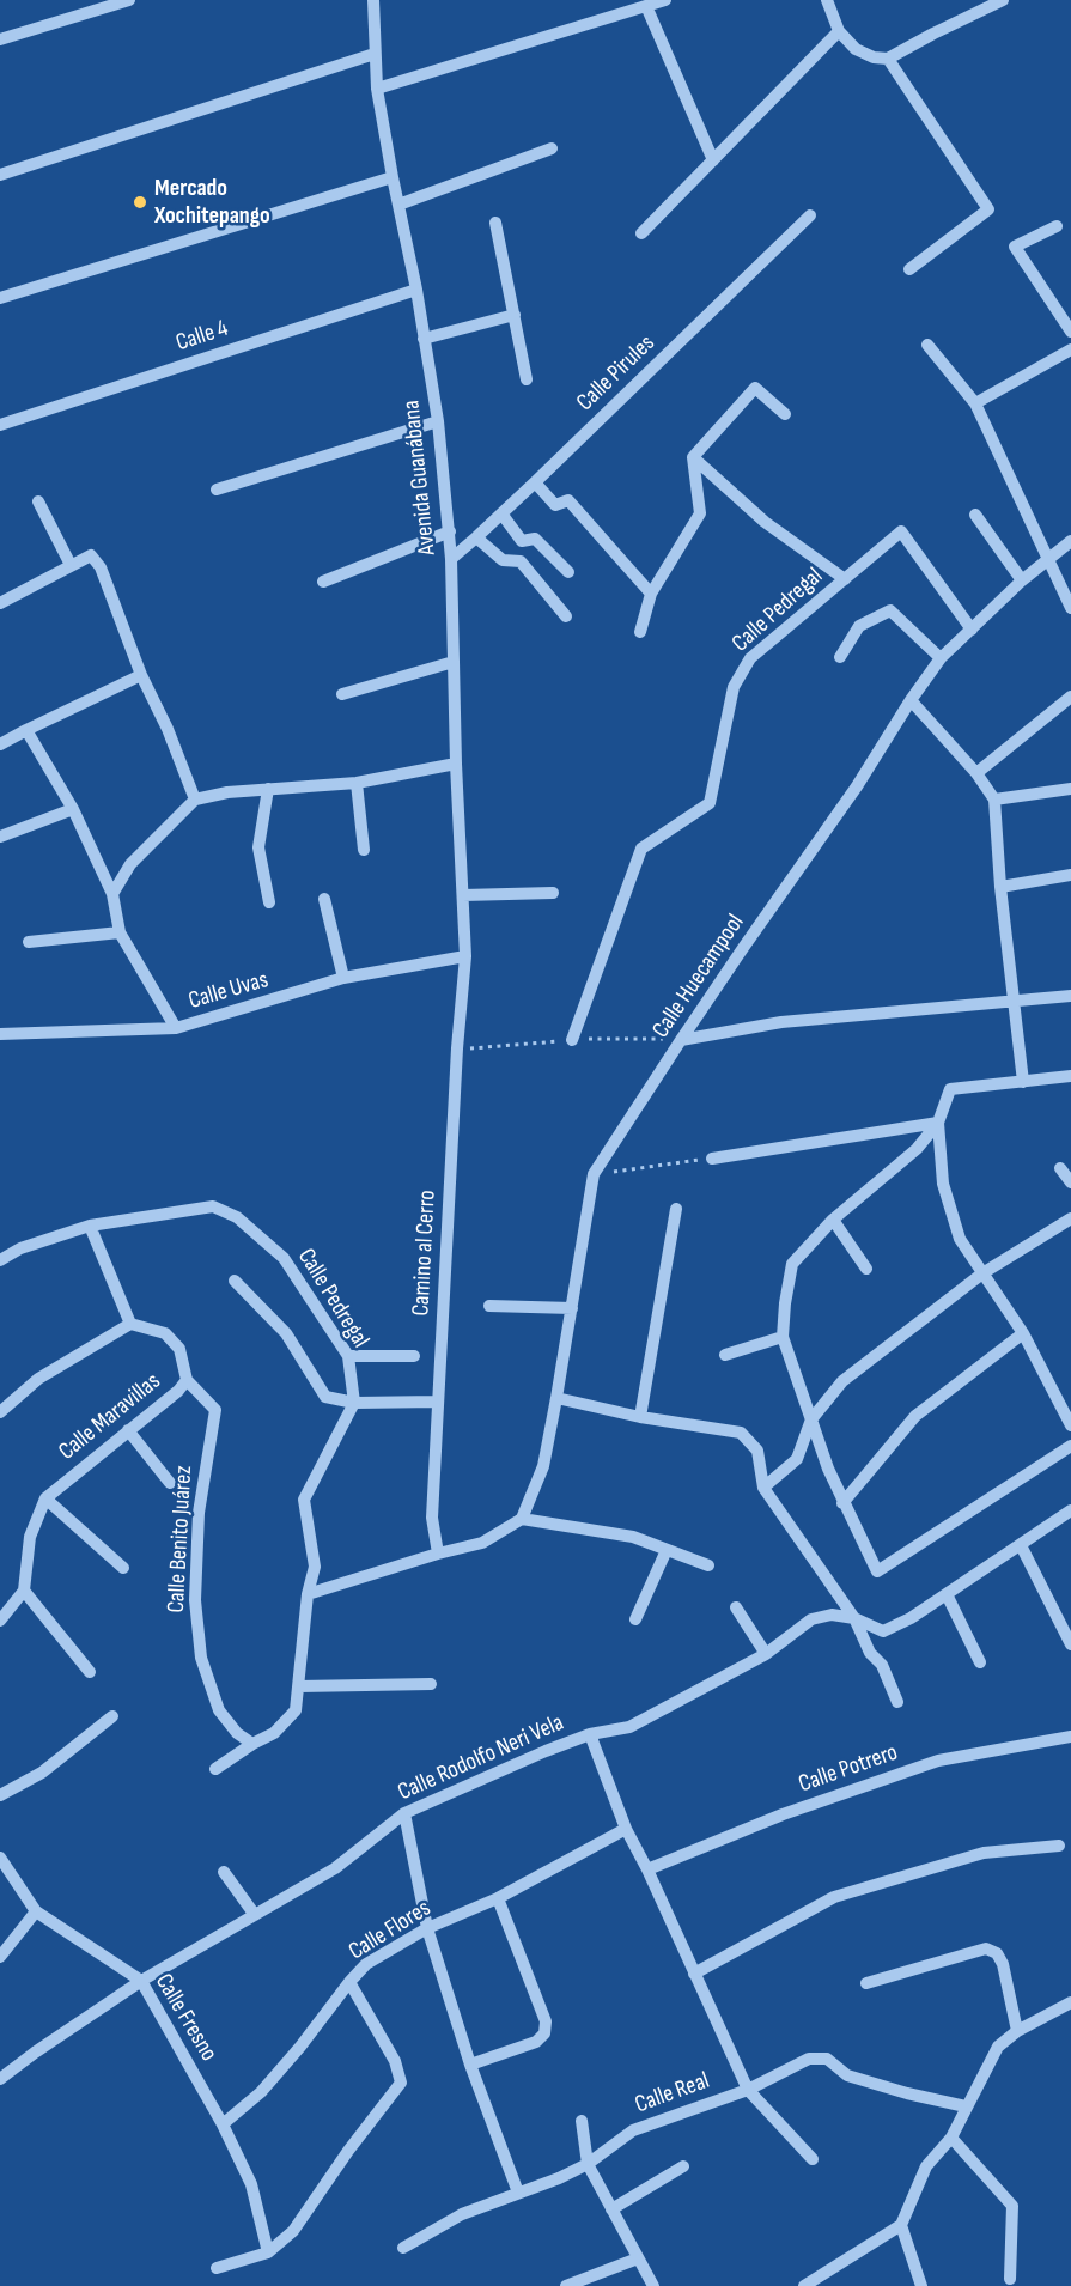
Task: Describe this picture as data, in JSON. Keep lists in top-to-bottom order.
{
  "streets": {
    "street": [
      "Calle 4",
      "Calle Pirules",
      "Avenida Guanábana",
      "Calle Pedregal",
      "Calle Huecampool",
      "Calle Uvas",
      "Camino al Cerro",
      "Calle Maravillas",
      "Calle Benito Juárez",
      "Calle Rodolfo Neri Vela",
      "Calle Potrero",
      "Calle Flores",
      "Calle Fresno",
      "Calle Real"
    ]
  },
  "crossings": [
    ["Calle 4", "Avenida Guanábana"],
    ["Calle Pirules", "Avenida Guanábana"],
    ["Avenida Guanábana", "Calle Uvas"],
    ["Avenida Guanábana", "Camino al Cerro"],
    ["Calle Pedregal", "Calle Huecampool"],
    ["Calle Uvas", "Camino al Cerro"],
    ["Calle Maravillas", "Calle Benito Juárez"],
    ["Calle Rodolfo Neri Vela", "Calle Fresno"],
    ["Calle Flores", "Calle Fresno"]
  ],
  "places": ["Mercado Xochitepango"]
}
